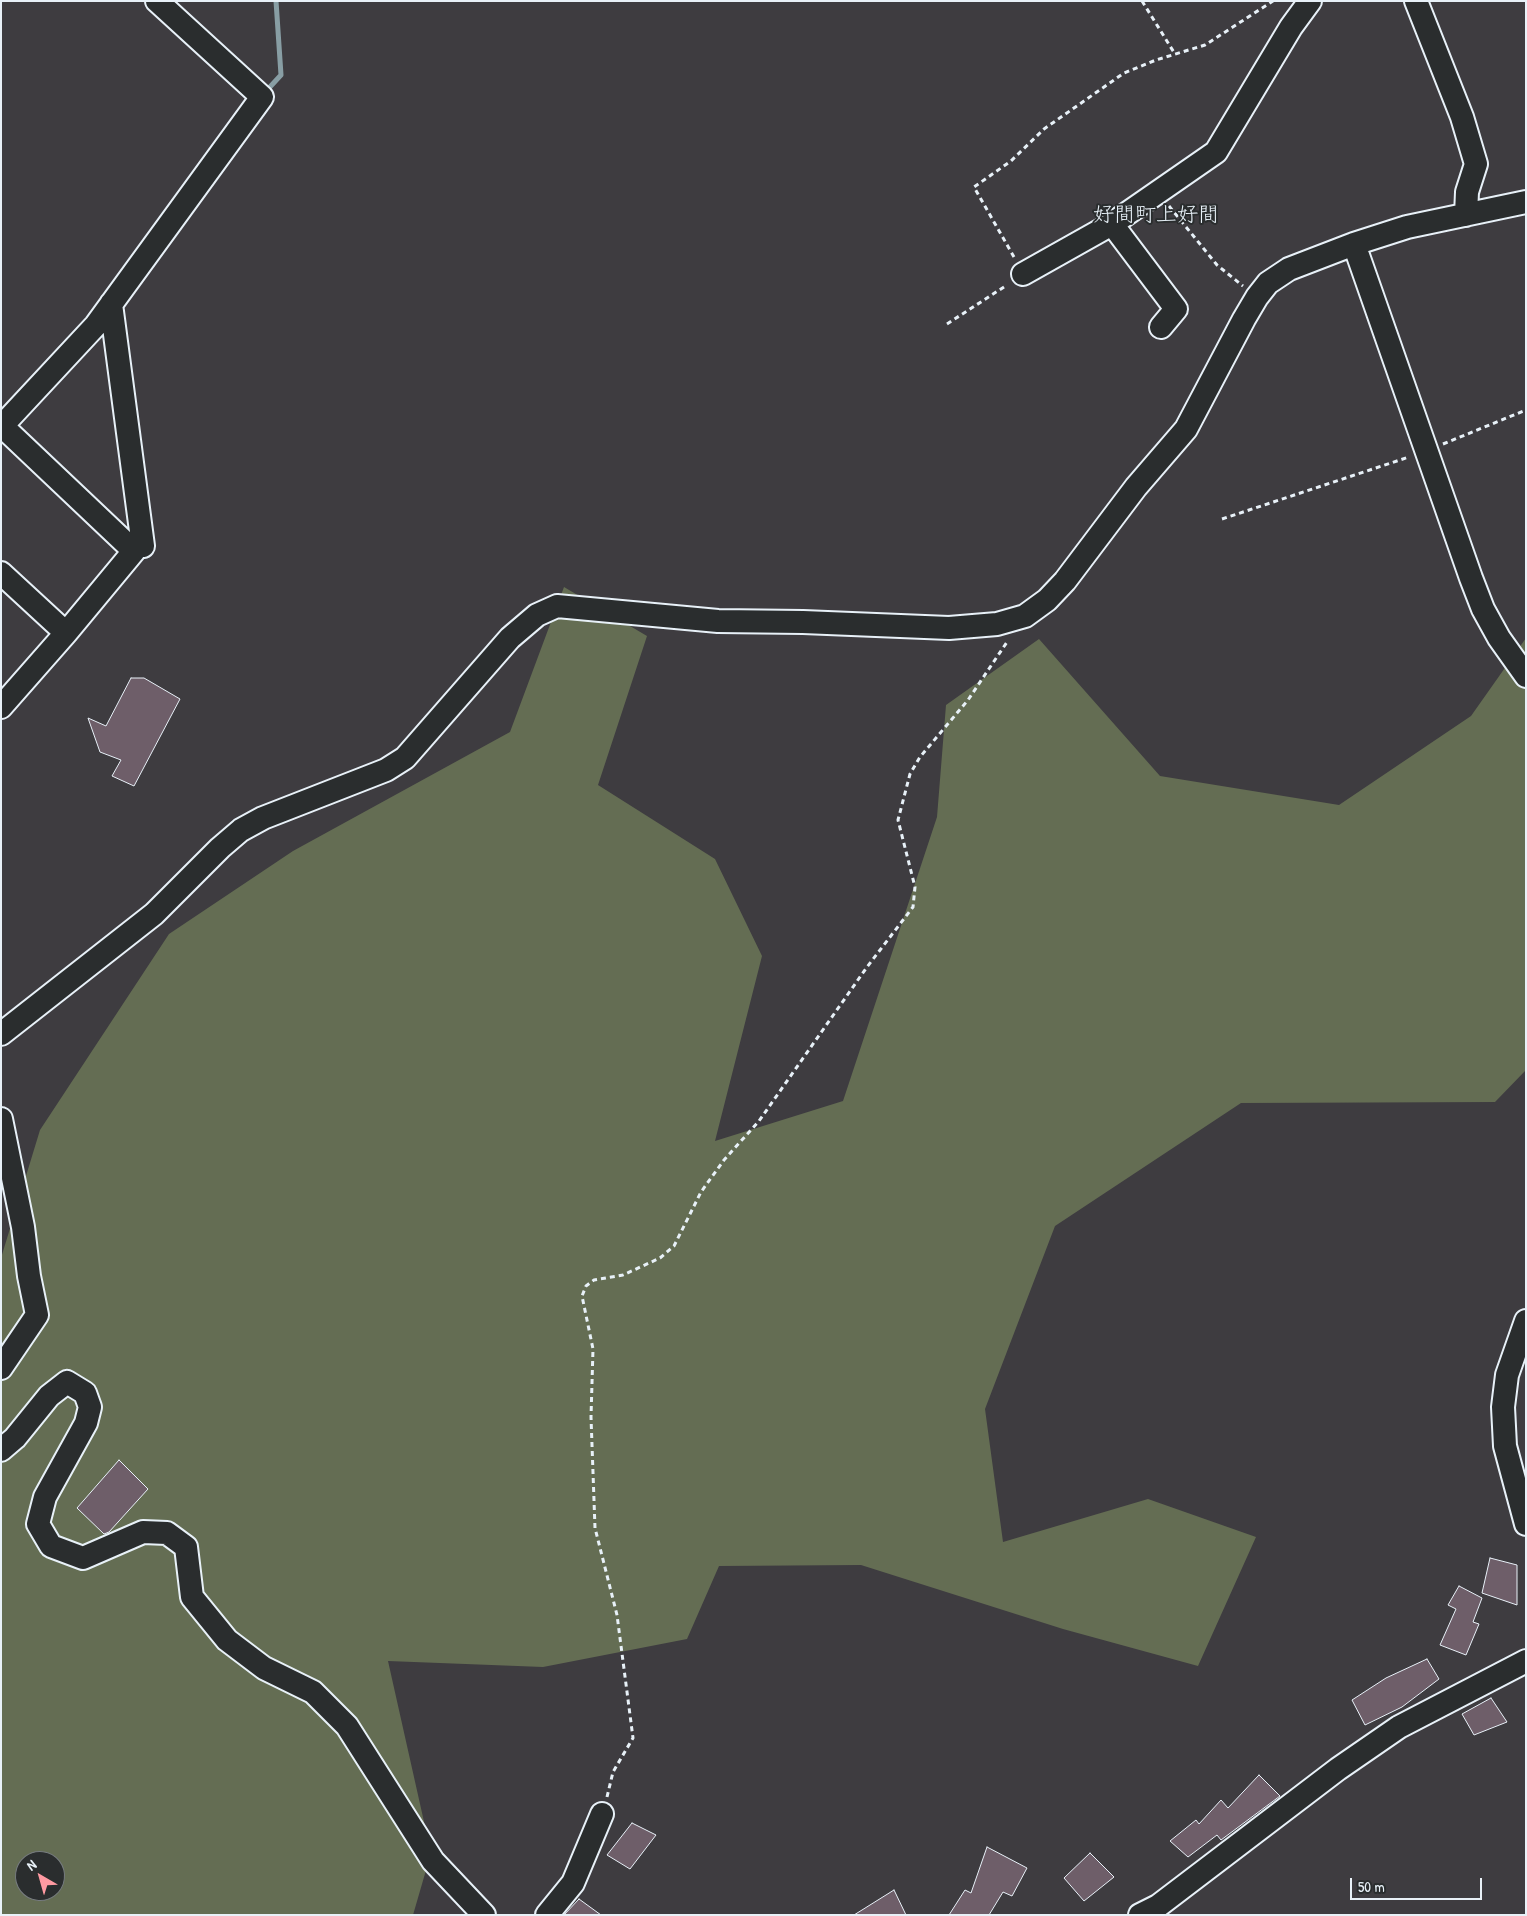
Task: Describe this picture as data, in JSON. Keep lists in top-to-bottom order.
{
  "districts": ["好間町上好間"],
  "scale_bar": "50 m",
  "north": "top left"
}
